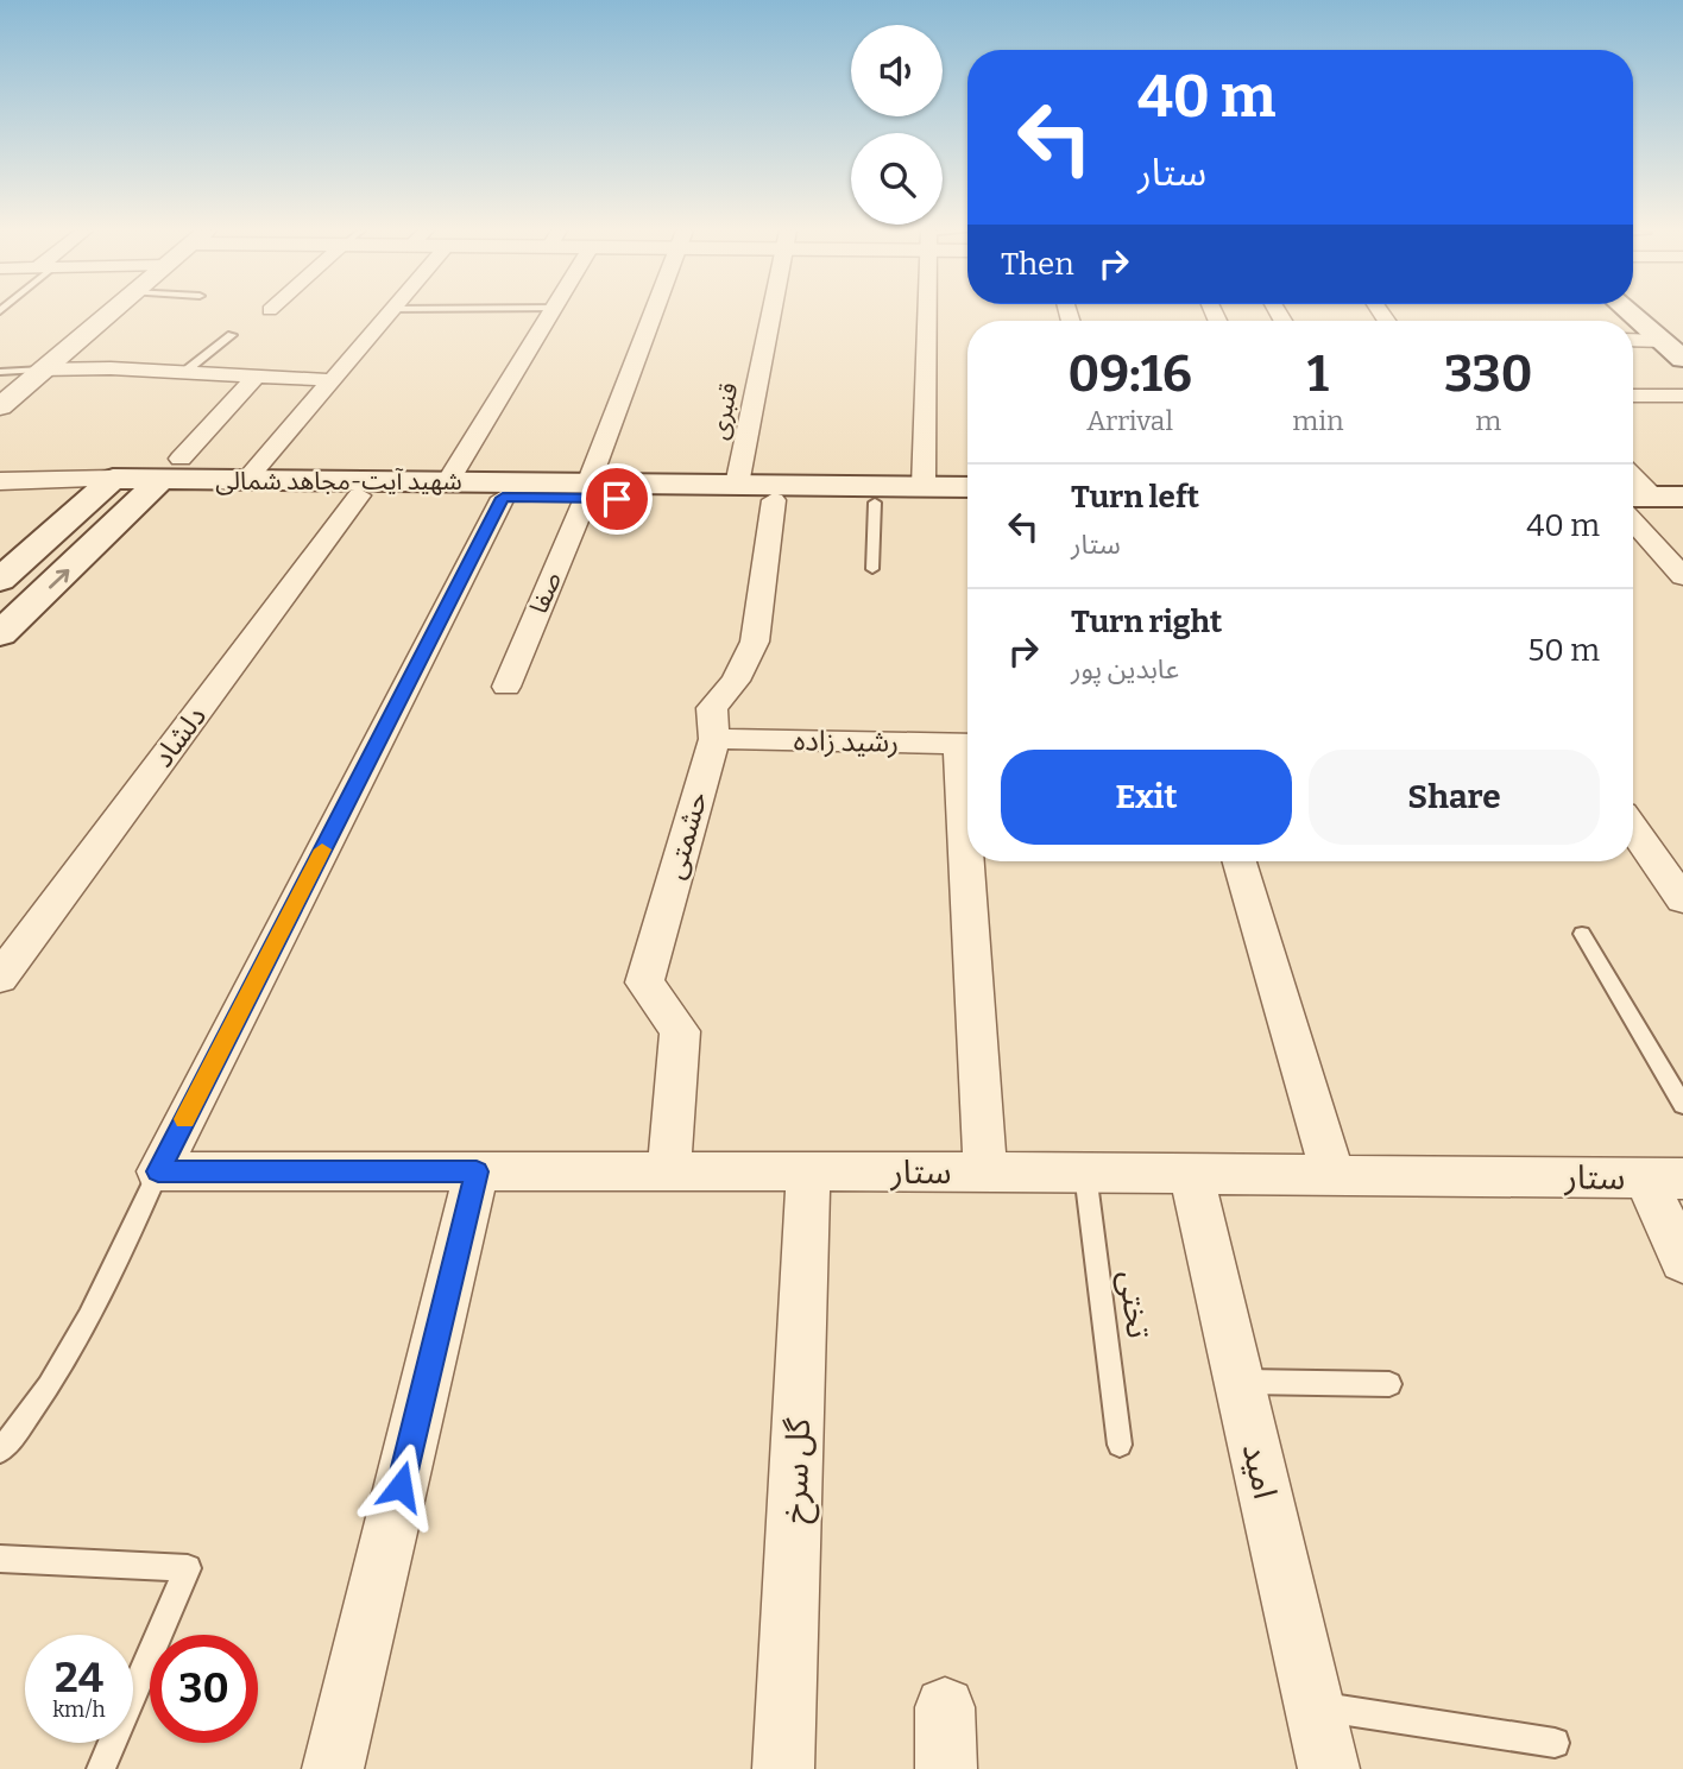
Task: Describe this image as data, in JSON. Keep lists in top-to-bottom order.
{
  "streets": {
    "main road": ["شهید آیت-مجاهد شمالی"],
    "street": [
      "قنبری",
      "صفا",
      "دلشاد",
      "رشید زاده",
      "حشمتی",
      "ستار",
      "گل سرخ",
      "امید"
    ],
    "lane": ["تختی"]
  },
  "crossings": [
    ["قنبری", "شهید آیت-مجاهد شمالی"],
    ["شهید آیت-مجاهد شمالی", "صفا"],
    ["شهید آیت-مجاهد شمالی", "دلشاد"],
    ["شهید آیت-مجاهد شمالی", "حشمتی"],
    ["رشید زاده", "حشمتی"],
    ["حشمتی", "ستار"],
    ["ستار", "تختی"],
    ["ستار", "گل سرخ"],
    ["ستار", "امید"]
  ],
  "page": {
    "turn": ["40 m", "ستار"],
    "then": "Then",
    "eta": [
      "09:16",
      "Arrival",
      "1",
      "min",
      "330",
      "m"
    ],
    "list": [
      {
        "name": "Turn left",
        "note": "ستار",
        "value": "40 m"
      },
      {
        "name": "Turn right",
        "note": "عابدین پور",
        "value": "50 m"
      }
    ],
    "buttons": ["Exit", "Share"],
    "speed": "24 km/h",
    "limit": "30"
  }
}
